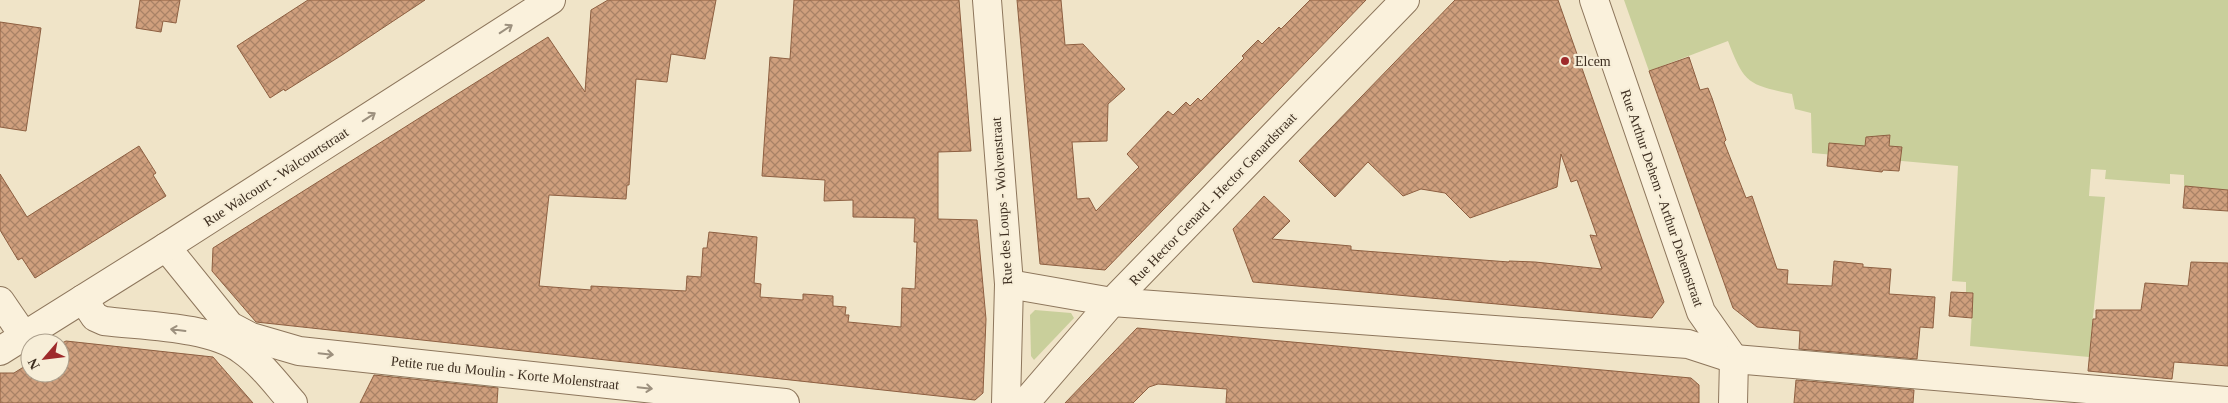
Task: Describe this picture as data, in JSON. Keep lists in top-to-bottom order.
{
  "streets": {
    "street": [
      "Rue Walcourt - Walcourtstraat",
      "Rue Arthur Dehem - Arthur Dehemstraat",
      "Rue Hector Genard - Hector Genardstraat",
      "Rue des Loups - Wolvenstraat",
      "Petite rue du Moulin - Korte Molenstraat"
    ]
  },
  "crossings": [
    ["Rue Walcourt - Walcourtstraat", "Petite rue du Moulin - Korte Molenstraat"]
  ],
  "one_way": ["Rue Walcourt - Walcourtstraat"],
  "places": ["Elcem"],
  "north": "bottom left"
}
